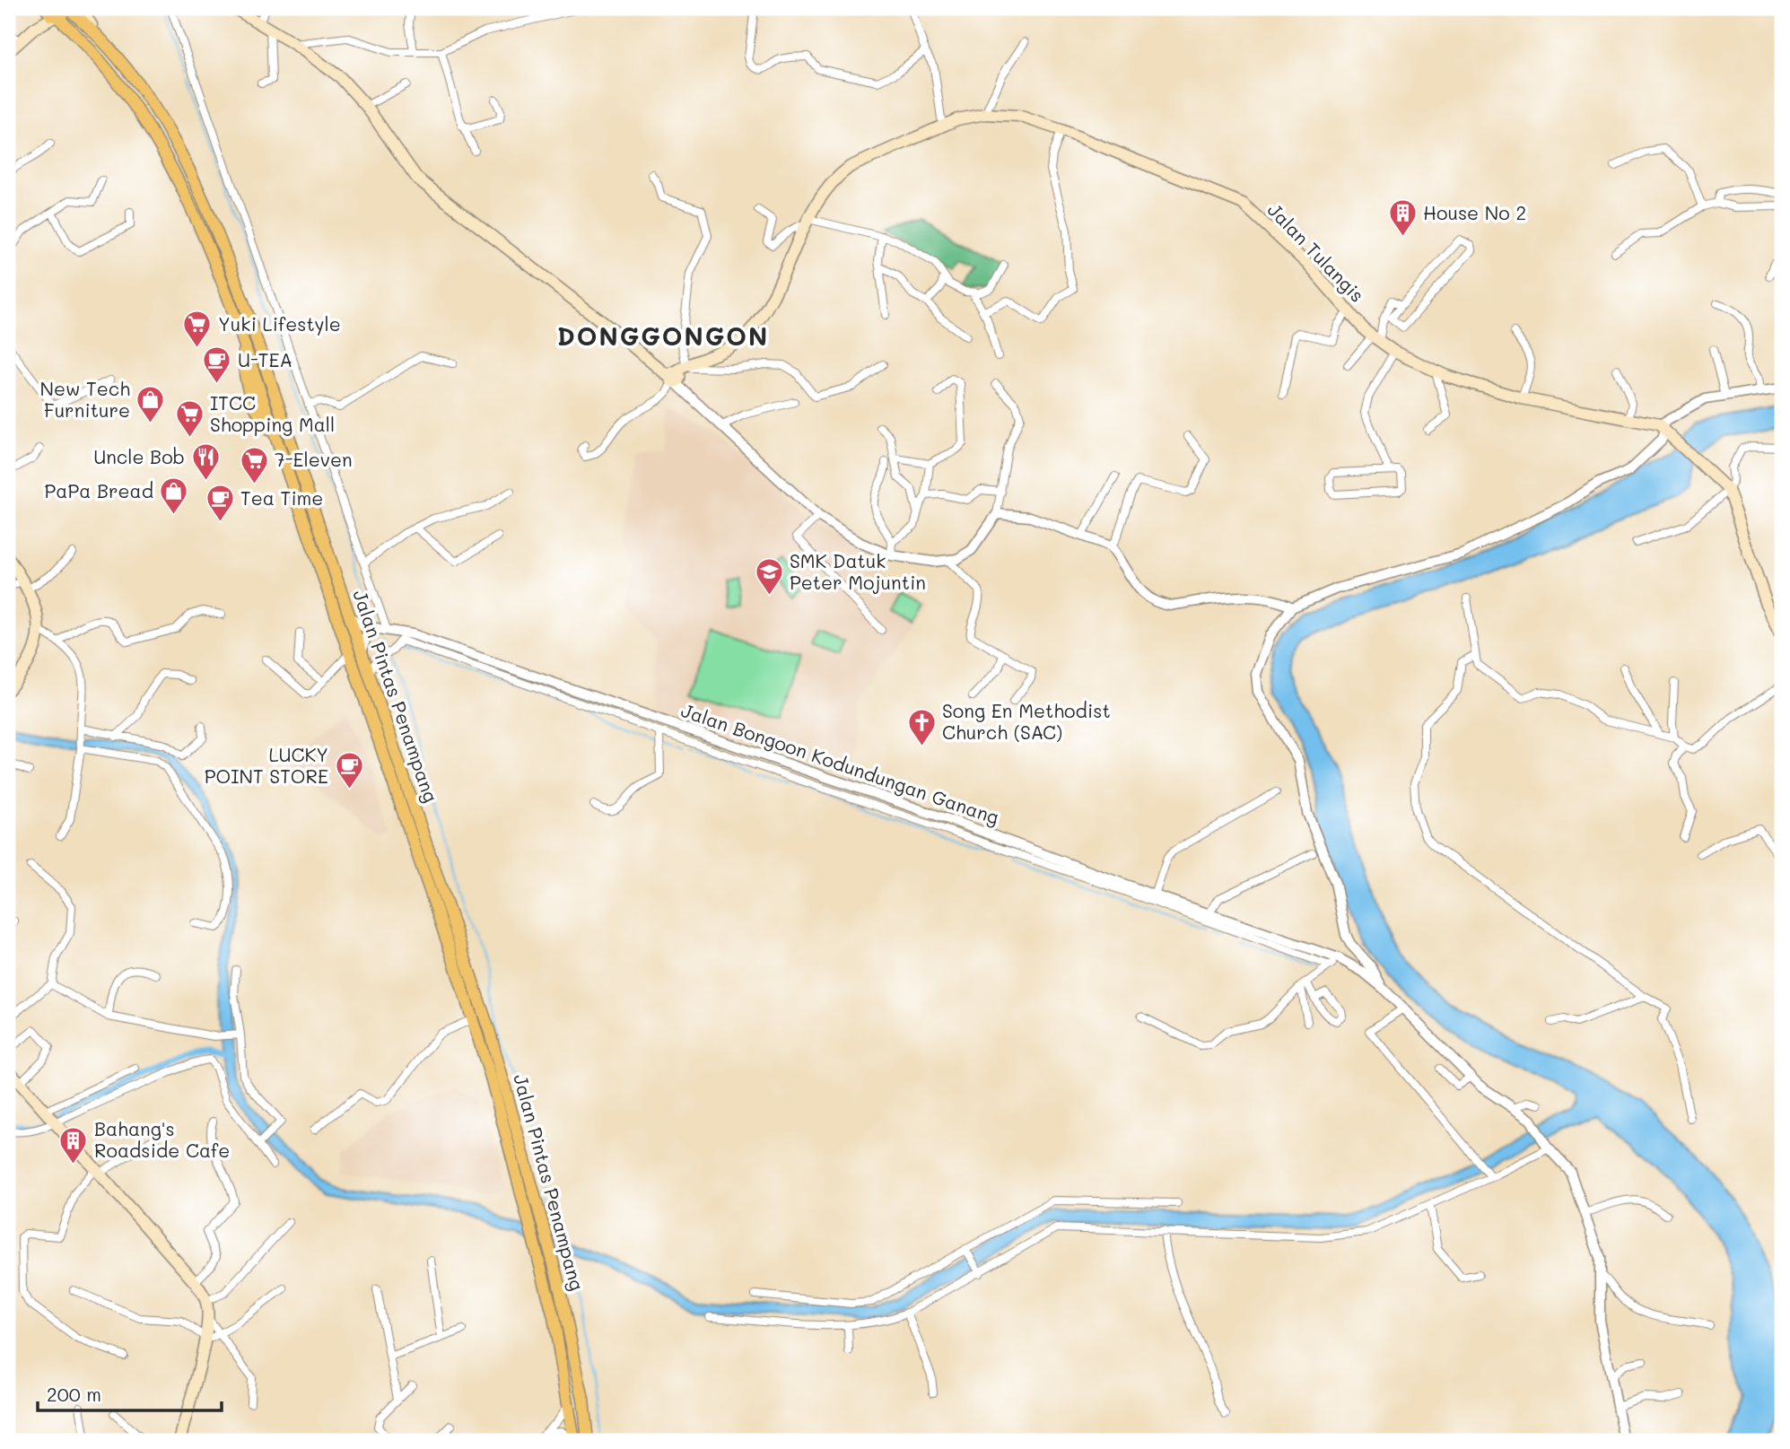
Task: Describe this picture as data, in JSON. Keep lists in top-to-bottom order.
{
  "streets": {
    "main road": ["Jalan Tulangis", "Jalan Pintas Penampang"],
    "street": ["Jalan Bongoon Kodundungan Ganang"]
  },
  "crossings": [
    ["Jalan Pintas Penampang", "Jalan Bongoon Kodundungan Ganang"]
  ],
  "districts": ["DONGGONGON"],
  "places": {
    "building": ["House No 2", "Bahang's Roadside Cafe"],
    "supermarket": ["Yuki Lifestyle", "ITCC Shopping Mall", "7-Eleven"],
    "cafe": ["U-TEA", "Tea Time", "LUCKY POINT STORE"],
    "shop": ["New Tech Furniture", "PaPa Bread"],
    "restaurant": ["Uncle Bob"],
    "school or university": ["SMK Datuk Peter Mojuntin"],
    "church": ["Song En Methodist Church (SAC)"]
  },
  "scale_bar": "200 m"
}
